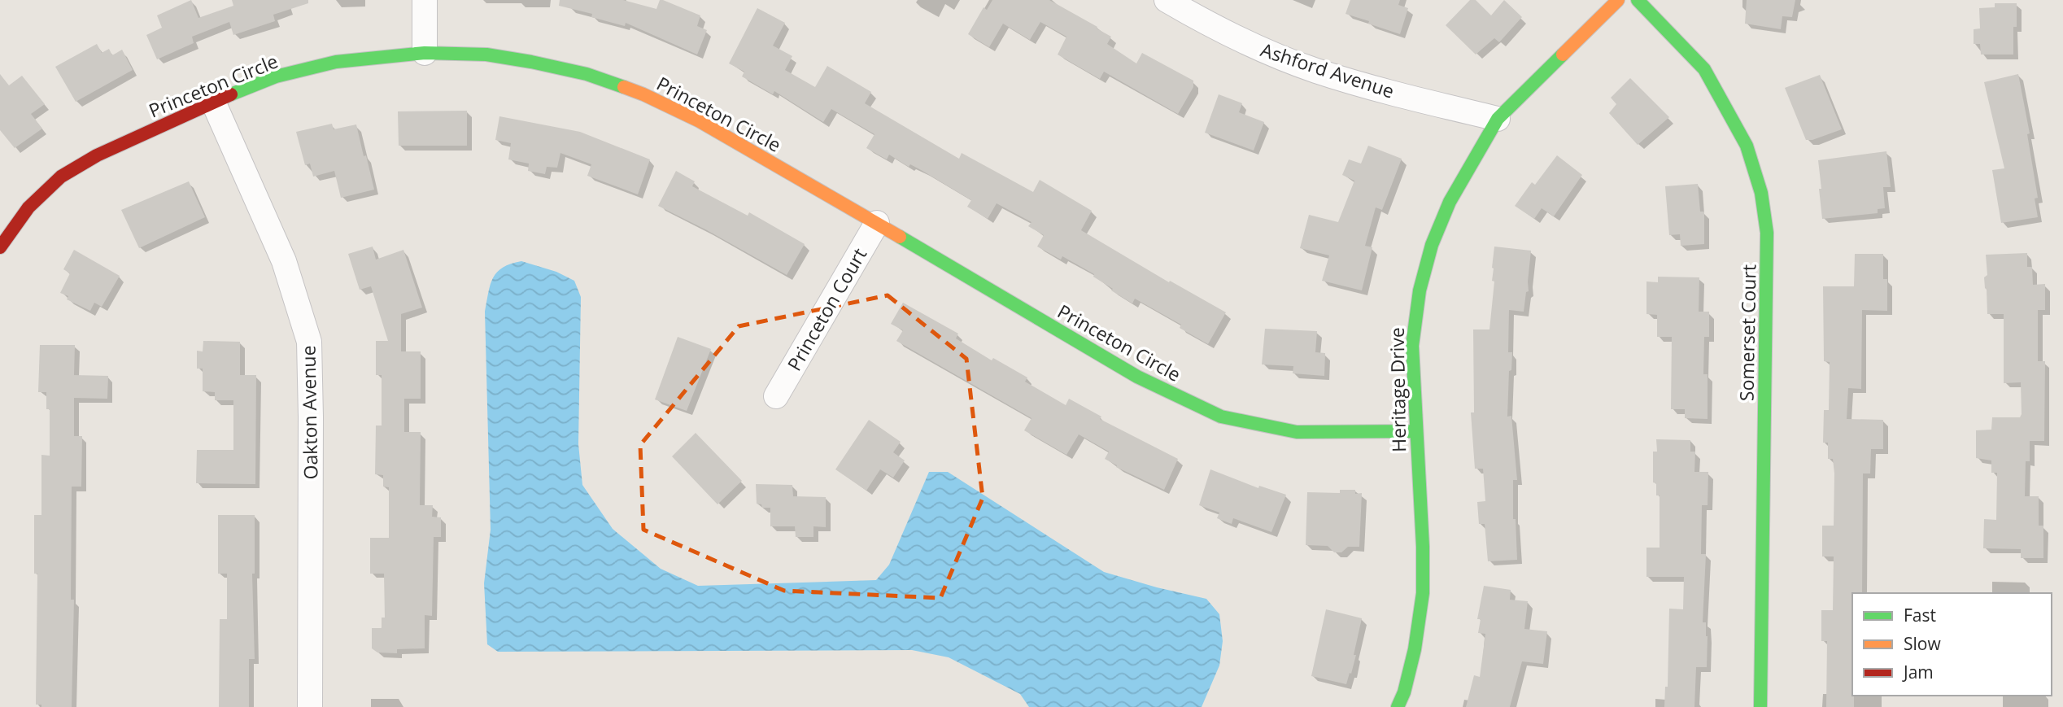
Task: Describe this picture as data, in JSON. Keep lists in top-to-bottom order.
{
  "streets": {
    "street": [
      "Ashford Avenue",
      "Princeton Circle",
      "Princeton Court",
      "Somerset Court",
      "Heritage Drive",
      "Oakton Avenue"
    ]
  },
  "crossings": [
    ["Ashford Avenue", "Heritage Drive"],
    ["Princeton Circle", "Princeton Court"],
    ["Princeton Circle", "Heritage Drive"],
    ["Princeton Circle", "Oakton Avenue"]
  ],
  "legend": ["Fast", "Slow", "Jam"]
}
